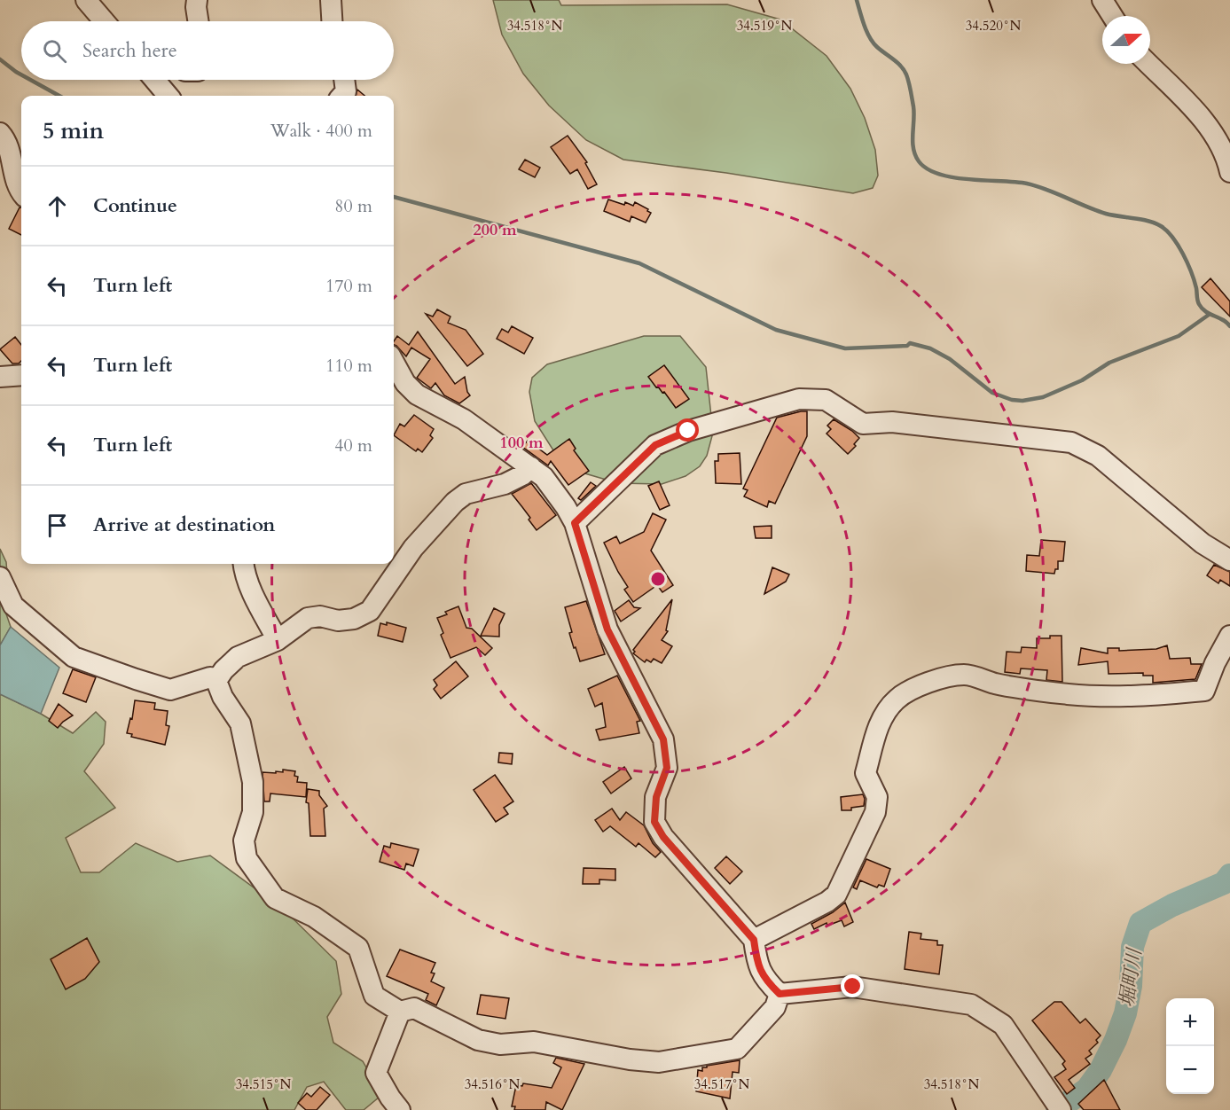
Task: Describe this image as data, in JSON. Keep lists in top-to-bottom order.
{
  "water": ["堀町川"],
  "north": "right",
  "page": {
    "search": "Search here",
    "heading": ["5 min", "Walk · 400 m"],
    "list": [
      ["Continue", "80 m"],
      ["Turn left", "170 m"],
      ["Turn left", "110 m"],
      ["Turn left", "40 m"],
      "Arrive at destination"
    ],
    "map_buttons": ["+", "−"]
  },
  "coordinates": [
    "34.518°N",
    "34.519°N",
    "34.520°N",
    "34.515°N",
    "34.516°N",
    "34.517°N"
  ],
  "rings": ["200 m", "100 m"]
}
